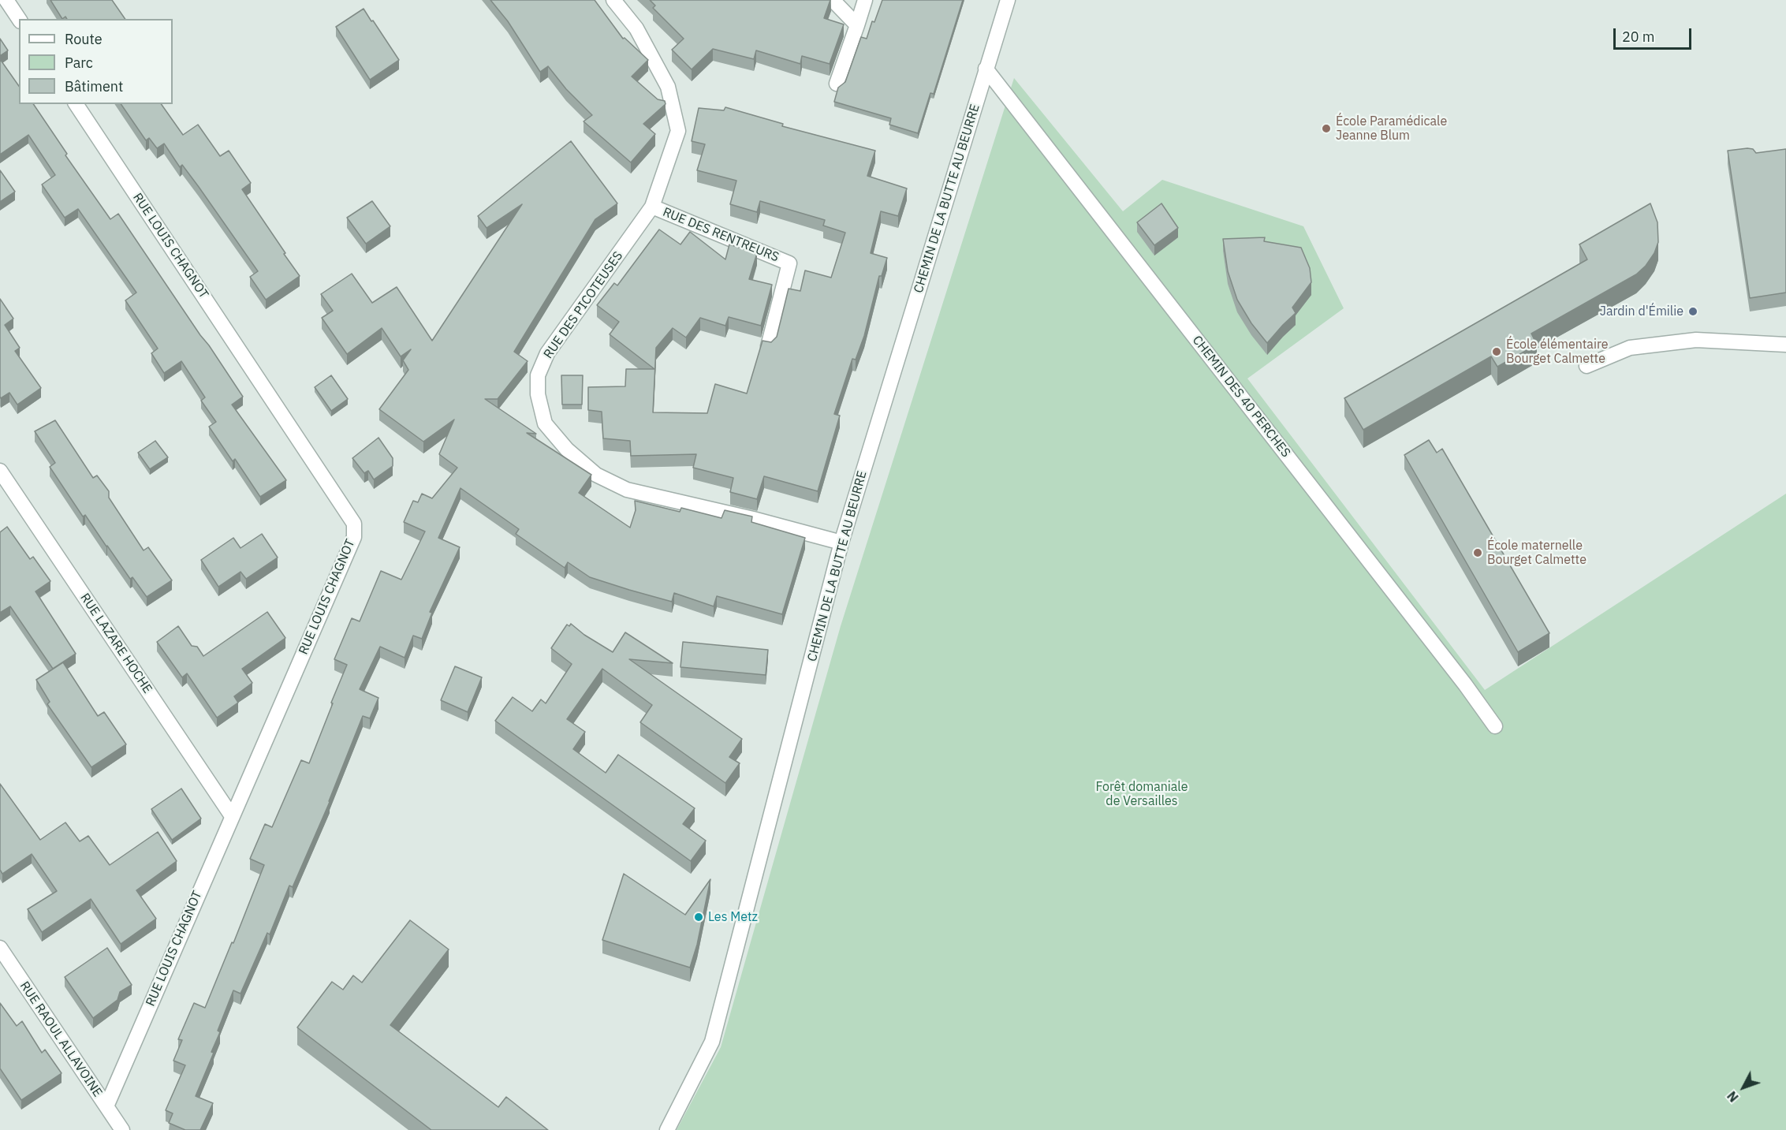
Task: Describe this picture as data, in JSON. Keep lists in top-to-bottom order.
{
  "streets": {
    "street": [
      "CHEMIN DE LA BUTTE AU BEURRE",
      "RUE DES RENTREURS",
      "RUE LOUIS CHAGNOT",
      "RUE DES PICOTEUSES",
      "CHEMIN DES 40 PERCHES",
      "RUE LAZARE HOCHE",
      "RUE RAOUL ALLAVOINE"
    ]
  },
  "crossings": [
    ["CHEMIN DE LA BUTTE AU BEURRE", "RUE DES PICOTEUSES"],
    ["CHEMIN DE LA BUTTE AU BEURRE", "CHEMIN DES 40 PERCHES"],
    ["RUE DES RENTREURS", "RUE DES PICOTEUSES"],
    ["RUE LOUIS CHAGNOT", "RUE LAZARE HOCHE"],
    ["RUE LOUIS CHAGNOT", "RUE RAOUL ALLAVOINE"]
  ],
  "parks": ["Forêt domaniale de Versailles"],
  "places": [
    "École Paramédicale Jeanne Blum",
    "Jardin d'Émilie",
    "École élémentaire Bourget Calmette",
    "École maternelle Bourget Calmette",
    "Les Metz"
  ],
  "legend": ["Route", "Parc", "Bâtiment"],
  "scale_bar": "20 m",
  "north": "bottom left"
}
